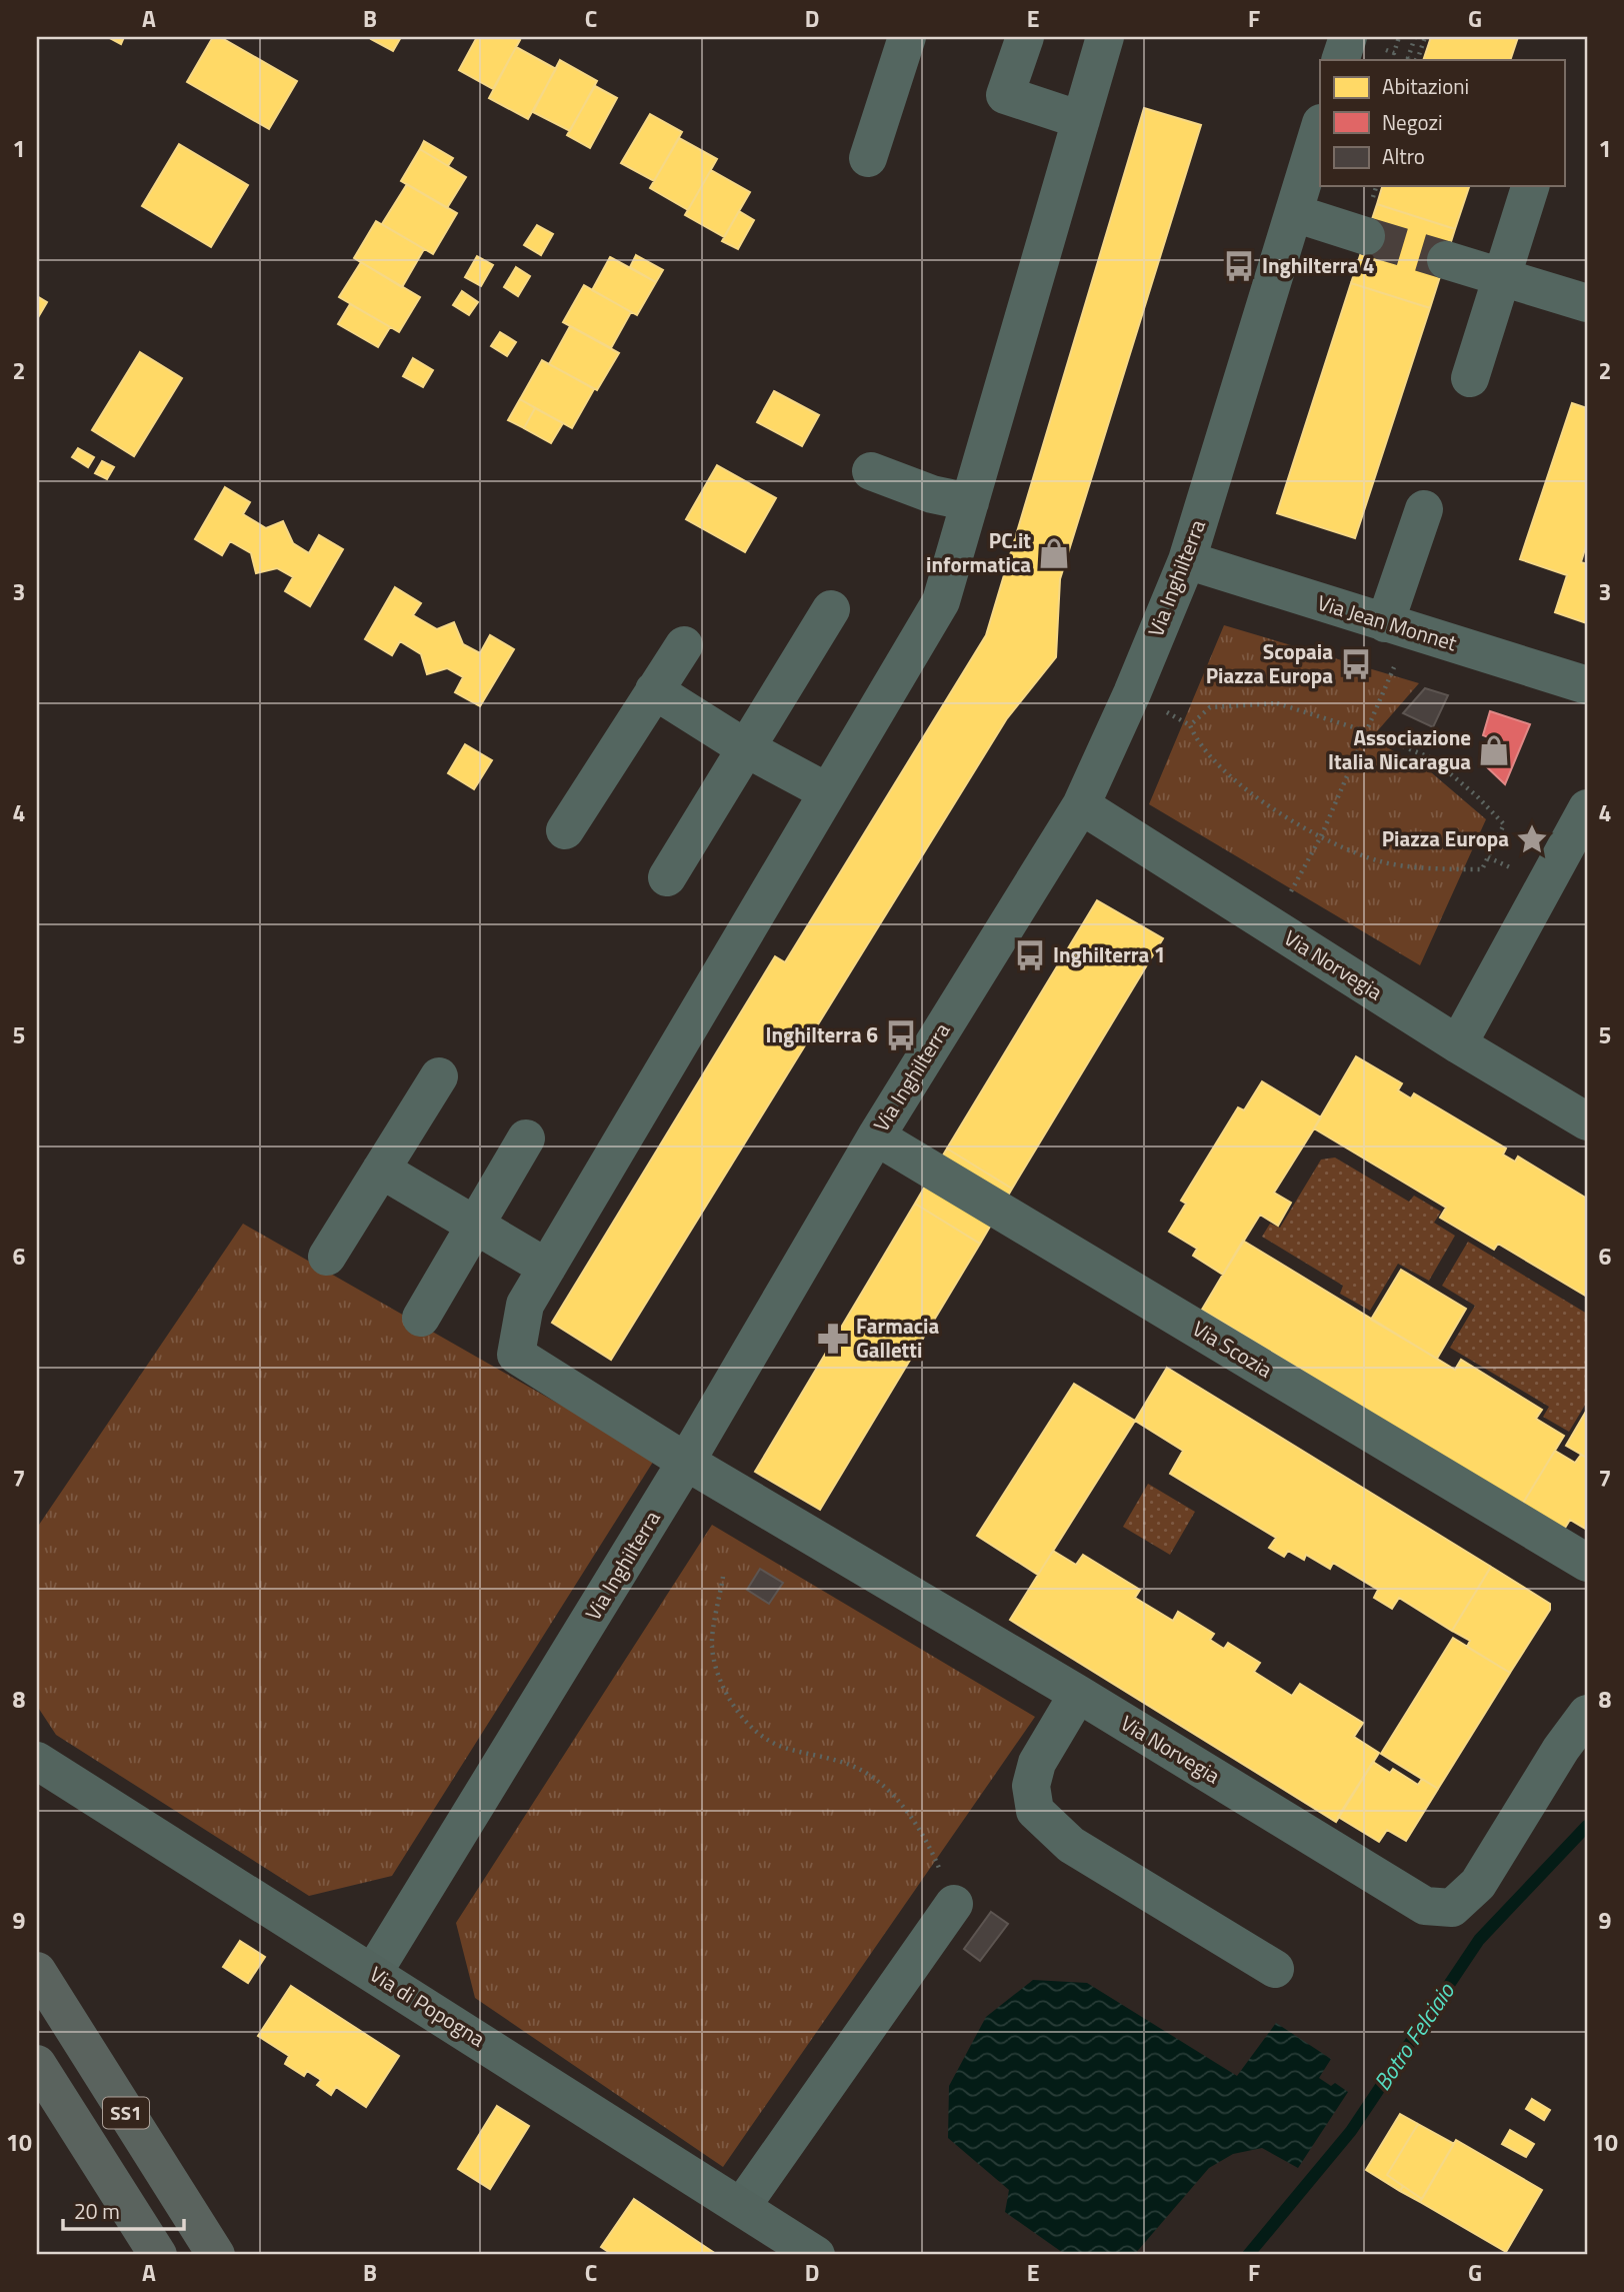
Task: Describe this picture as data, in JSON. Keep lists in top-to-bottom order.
{
  "streets": {
    "highway": ["SS1"],
    "main road": ["Via di Popogna"],
    "street": [
      "Via Inghilterra",
      "Via Jean Monnet",
      "Via Norvegia",
      "Via Scozia"
    ]
  },
  "crossings": [
    ["Via Inghilterra", "Via Jean Monnet"],
    ["Via Inghilterra", "Via Norvegia"],
    ["Via Inghilterra", "Via Scozia"],
    ["Via Inghilterra", "Via di Popogna"]
  ],
  "water": ["Botro Felciaio"],
  "places": {
    "bus stop": [
      "Inghilterra 4",
      "Scopaia Piazza Europa",
      "Inghilterra 1",
      "Inghilterra 6"
    ],
    "shop": ["PC.it informatica", "Associazione Italia Nicaragua"],
    "place": ["Piazza Europa"],
    "pharmacy": ["Farmacia Galletti"]
  },
  "legend": ["Abitazioni", "Negozi", "Altro"],
  "scale_bar": "20 m",
  "grid": {
    "columns": [
      "A",
      "B",
      "C",
      "D",
      "E",
      "F",
      "G"
    ],
    "rows": [
      "1",
      "2",
      "3",
      "4",
      "5",
      "6",
      "7",
      "8",
      "9",
      "10"
    ]
  }
}
